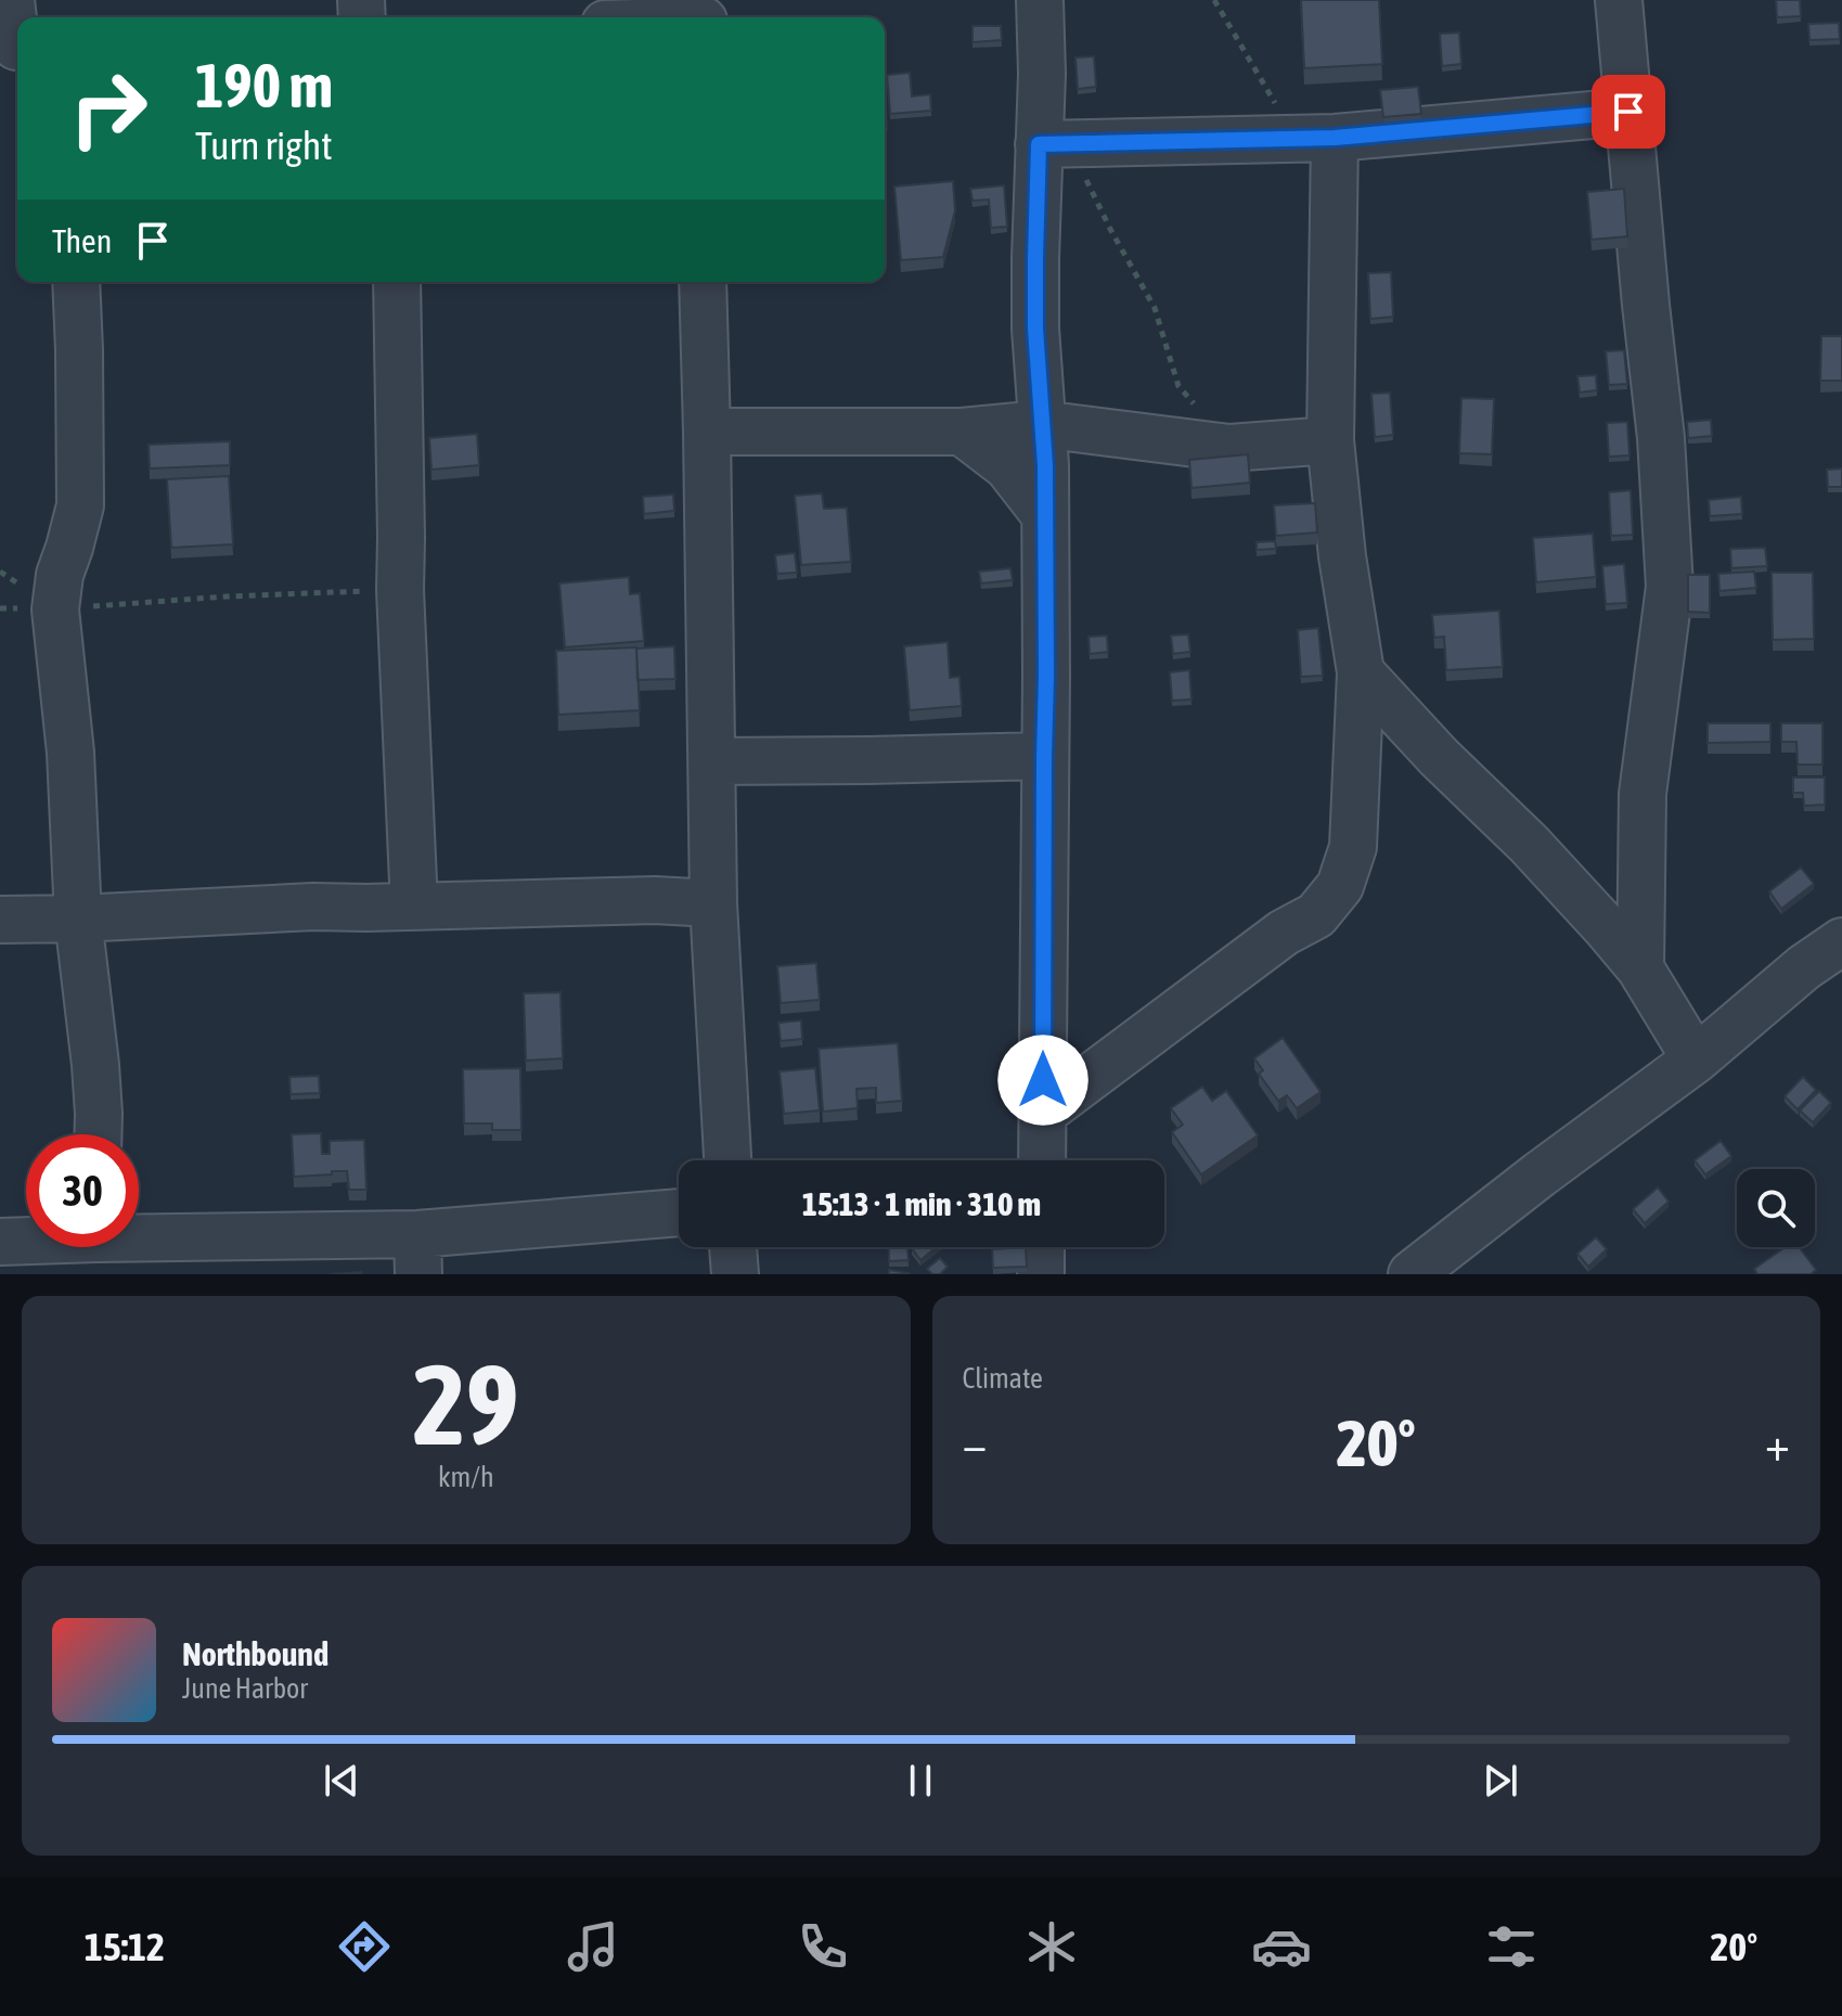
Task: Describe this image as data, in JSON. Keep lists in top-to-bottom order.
{
  "page": {
    "turn": ["190 m", "Turn right"],
    "then": "Then",
    "limit": "30",
    "trip": "15:13 · 1 min · 310 m",
    "tile": [
      ["29", "km/h"],
      "Climate"
    ],
    "heat": ["−", "20°", "+"],
    "song": ["Northbound", "June Harbor"],
    "tabs": ["15:12", "20°"]
  }
}
